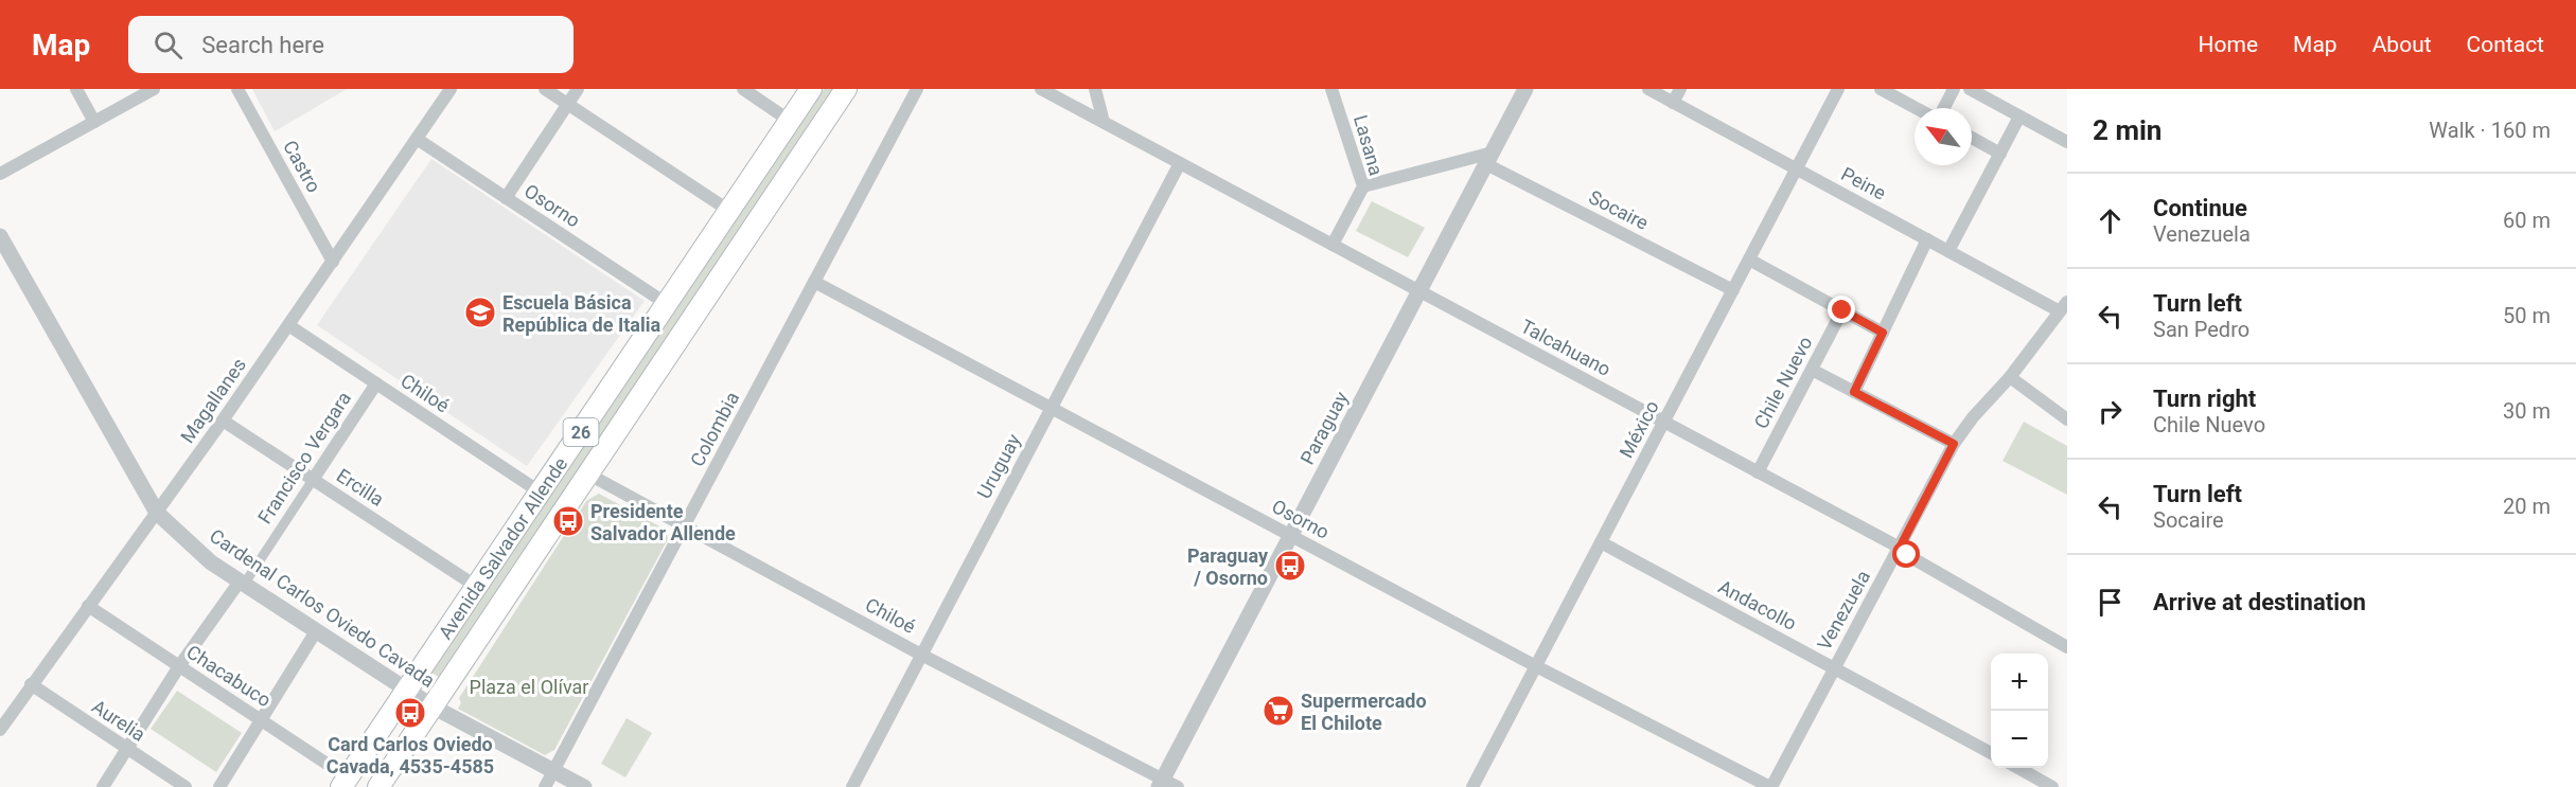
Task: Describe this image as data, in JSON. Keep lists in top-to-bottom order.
{
  "streets": {
    "highway": ["26", "Avenida Salvador Allende"],
    "street": [
      "Lasana",
      "Castro",
      "Peine",
      "Osorno",
      "Socaire",
      "Talcahuano",
      "Chile Nuevo",
      "Chiloé",
      "Magallanes",
      "Paraguay",
      "Colombia",
      "México",
      "Francisco Vergara",
      "Uruguay",
      "Ercilla",
      "Andacollo",
      "Cardenal Carlos Oviedo Cavada",
      "Venezuela",
      "Chacabuco",
      "Aurelia"
    ]
  },
  "crossings": [
    ["Lasana", "Talcahuano"],
    ["Castro", "Magallanes"],
    ["Peine", "México"],
    ["Peine", "Venezuela"],
    ["Osorno", "Magallanes"],
    ["Osorno", "Paraguay"],
    ["Osorno", "Colombia"],
    ["Osorno", "México"],
    ["Osorno", "Uruguay"],
    ["Osorno", "Avenida Salvador Allende"],
    ["Osorno", "Venezuela"],
    ["Socaire", "Paraguay"],
    ["Socaire", "México"],
    ["Talcahuano", "Chile Nuevo"],
    ["Talcahuano", "Paraguay"],
    ["Talcahuano", "México"],
    ["Talcahuano", "Uruguay"],
    ["Talcahuano", "Venezuela"],
    ["Chiloé", "Magallanes"],
    ["Chiloé", "Paraguay"],
    ["Chiloé", "Colombia"],
    ["Chiloé", "Francisco Vergara"],
    ["Chiloé", "Uruguay"],
    ["Chiloé", "Avenida Salvador Allende"],
    ["Magallanes", "Ercilla"],
    ["Magallanes", "Cardenal Carlos Oviedo Cavada"],
    ["Magallanes", "Chacabuco"],
    ["Magallanes", "Aurelia"],
    ["Colombia", "Cardenal Carlos Oviedo Cavada"],
    ["México", "Andacollo"],
    ["Francisco Vergara", "Ercilla"],
    ["Francisco Vergara", "Cardenal Carlos Oviedo Cavada"],
    ["Francisco Vergara", "Chacabuco"],
    ["Francisco Vergara", "Aurelia"],
    ["Ercilla", "Avenida Salvador Allende"],
    ["Avenida Salvador Allende", "Cardenal Carlos Oviedo Cavada"],
    ["Avenida Salvador Allende", "Chacabuco"],
    ["Andacollo", "Venezuela"]
  ],
  "parks": ["Plaza el Olívar"],
  "places": {
    "school or university": ["Escuela Básica República de Italia"],
    "bus stop": ["Presidente Salvador Allende", "Paraguay / Osorno", "Card Carlos Oviedo Cavada, 4535-4585"],
    "supermarket": ["Supermercado El Chilote"]
  },
  "north": "top left",
  "page": {
    "header": "Map",
    "search": "Search here",
    "nav": [
      "Home",
      "Map",
      "About",
      "Contact"
    ],
    "heading": ["2 min", "Walk · 160 m"],
    "list": [
      ["Continue", "Venezuela", "60 m"],
      ["Turn left", "San Pedro", "50 m"],
      ["Turn right", "Chile Nuevo", "30 m"],
      ["Turn left", "Socaire", "20 m"],
      "Arrive at destination"
    ],
    "map_buttons": ["+", "−"]
  }
}
